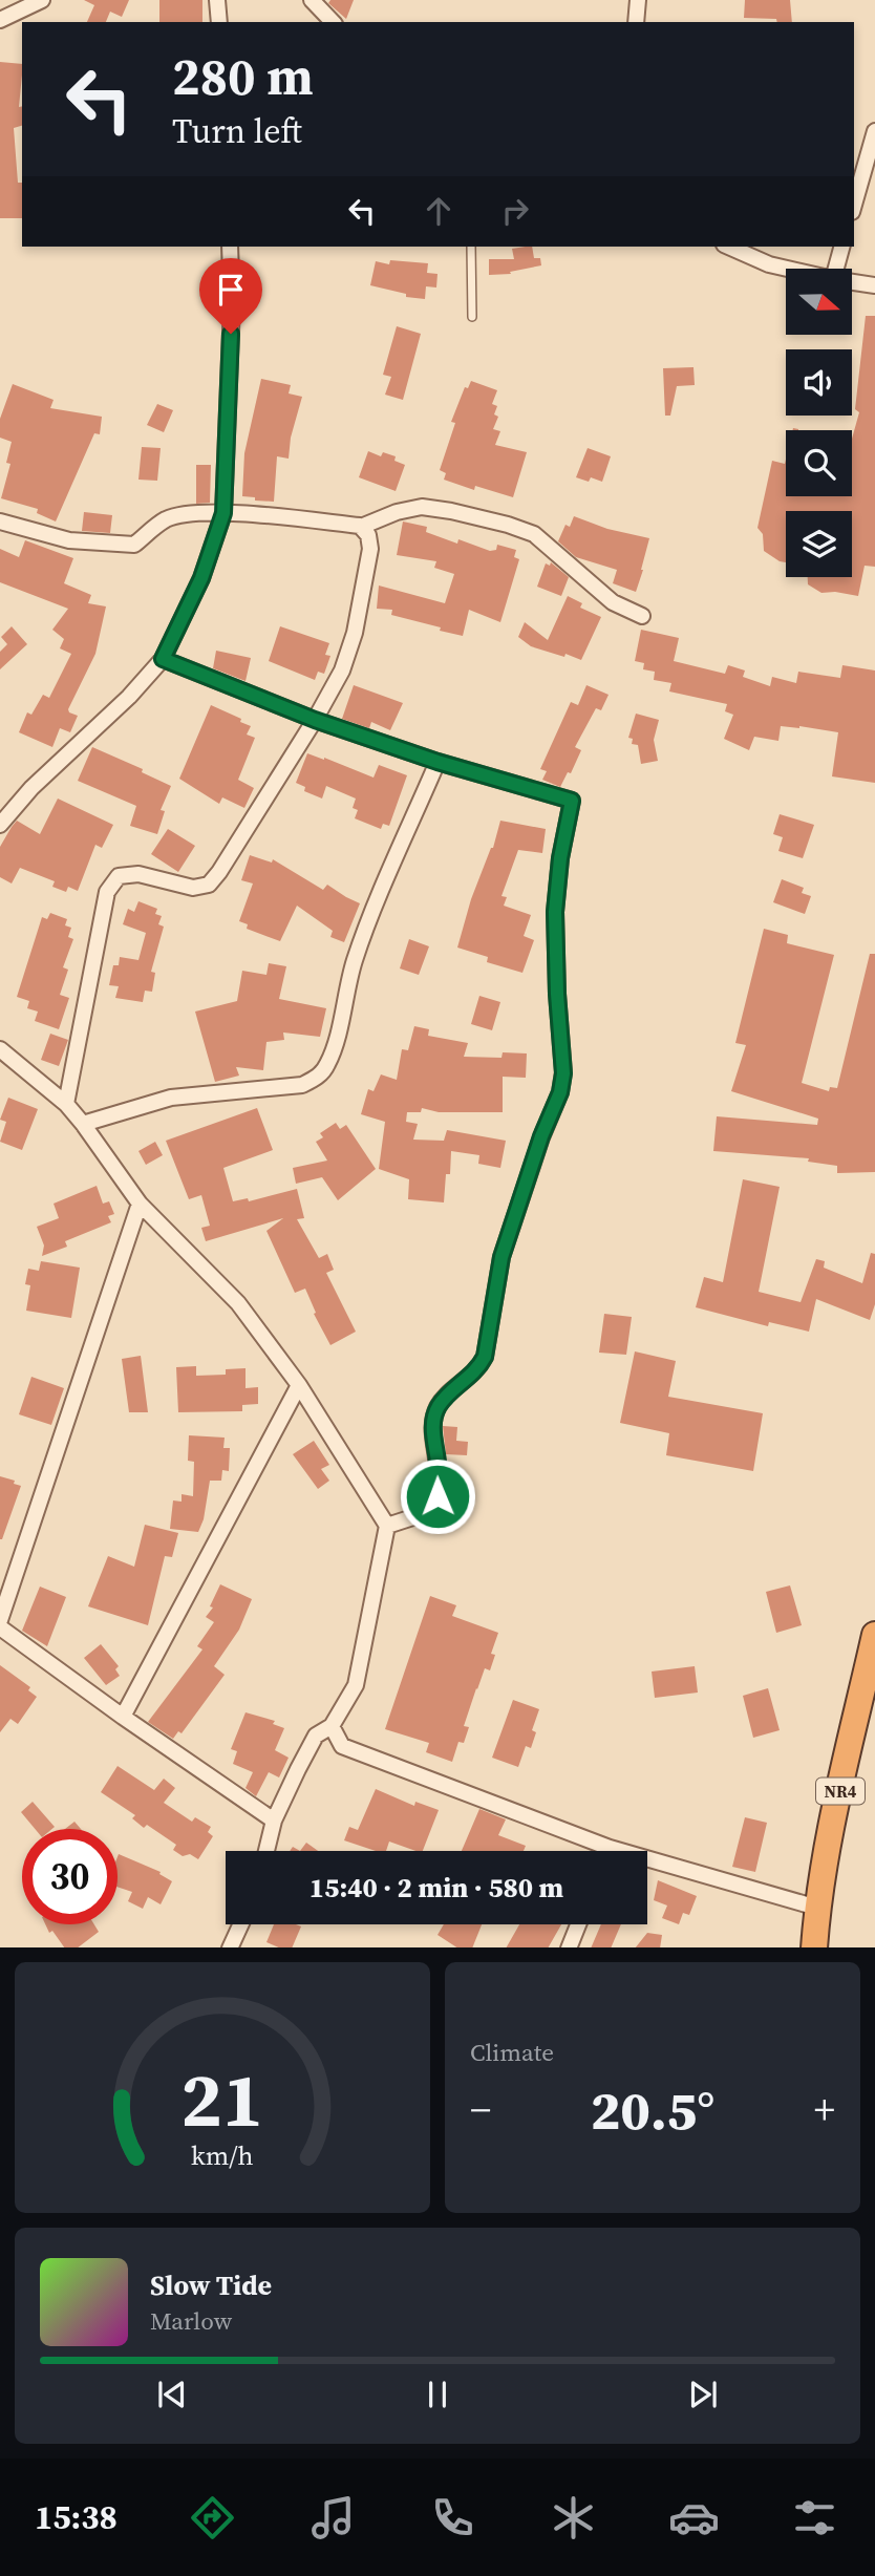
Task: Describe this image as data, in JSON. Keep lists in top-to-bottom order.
{
  "streets": {
    "highway": ["NR4"]
  },
  "north": "right",
  "page": {
    "turn": ["280 m", "Turn left"],
    "limit": "30",
    "trip": "15:40 · 2 min · 580 m",
    "tile": "Climate",
    "heat": ["−", "20.5°", "+"],
    "song": ["Slow Tide", "Marlow"],
    "tabs": "15:38",
    "gauge": ["21", "km/h"]
  }
}
